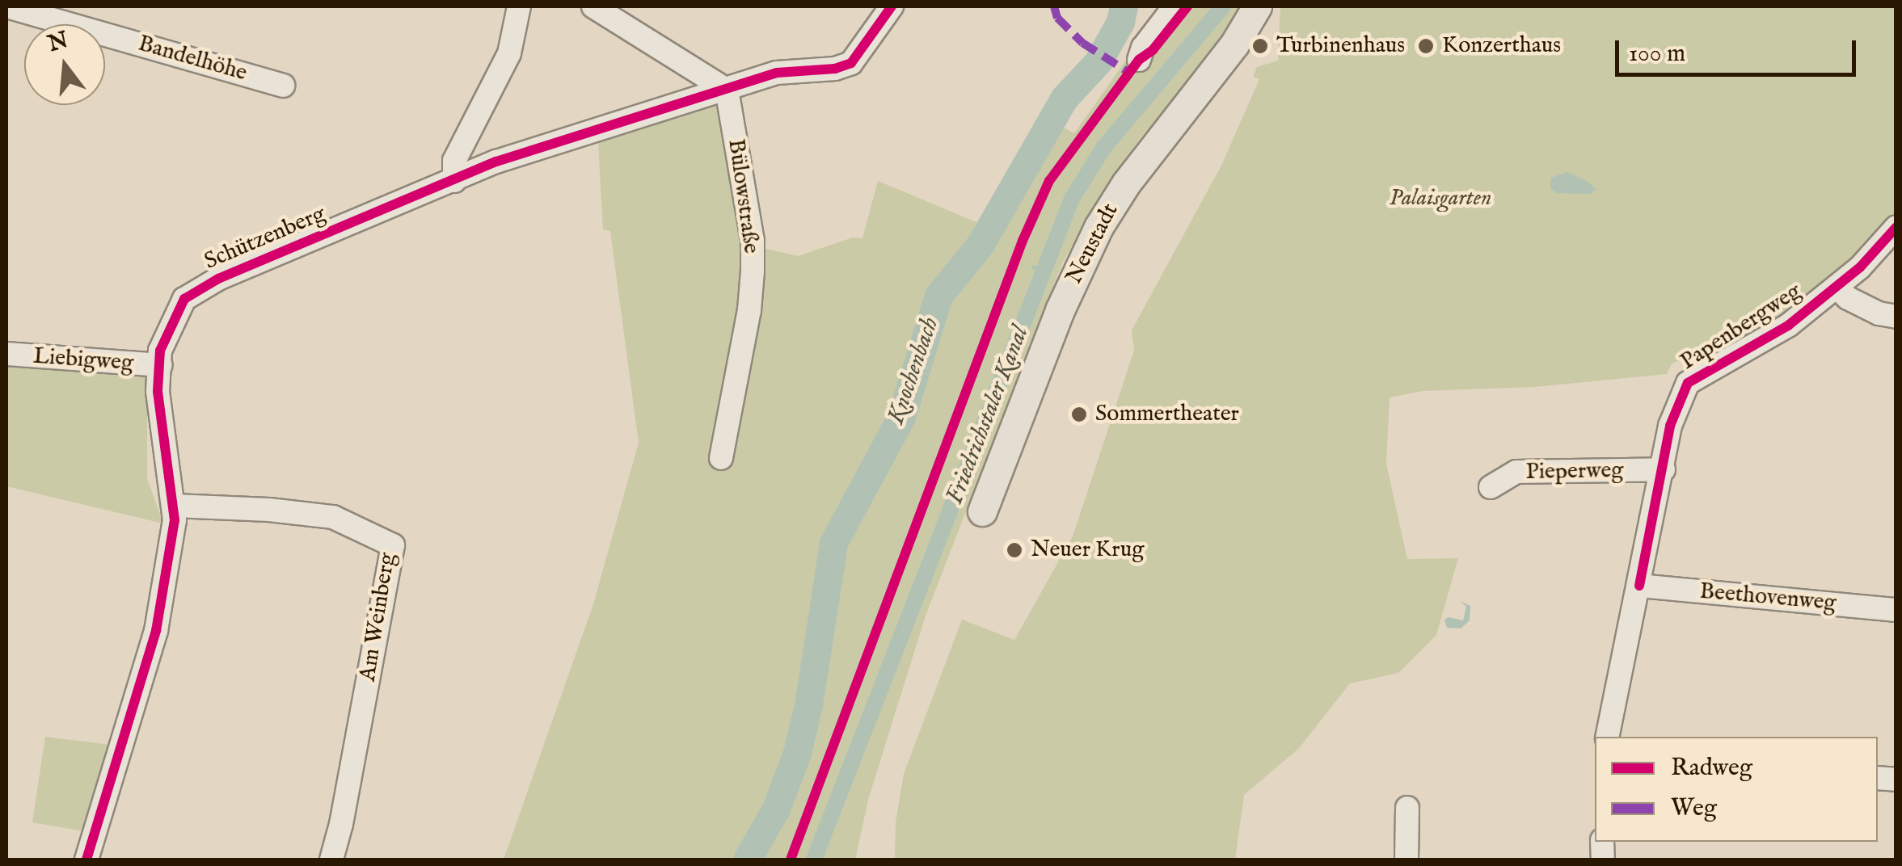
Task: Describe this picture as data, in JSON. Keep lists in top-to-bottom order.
{
  "streets": {
    "main road": ["Neustadt"],
    "street": [
      "Bandelhöhe",
      "Bülowstraße",
      "Schützenberg",
      "Papenbergweg",
      "Liebigweg",
      "Pieperweg",
      "Beethovenweg",
      "Am Weinberg"
    ]
  },
  "crossings": [
    ["Bülowstraße", "Schützenberg"],
    ["Schützenberg", "Liebigweg"],
    ["Schützenberg", "Am Weinberg"],
    ["Papenbergweg", "Pieperweg"],
    ["Papenbergweg", "Beethovenweg"]
  ],
  "water": ["Knochenbach", "Friedrichstaler Kanal"],
  "parks": ["Palaisgarten"],
  "places": [
    "Turbinenhaus",
    "Konzerthaus",
    "Sommertheater",
    "Neuer Krug"
  ],
  "legend": ["Radweg", "Weg"],
  "scale_bar": "100 m",
  "north": "top"
}
